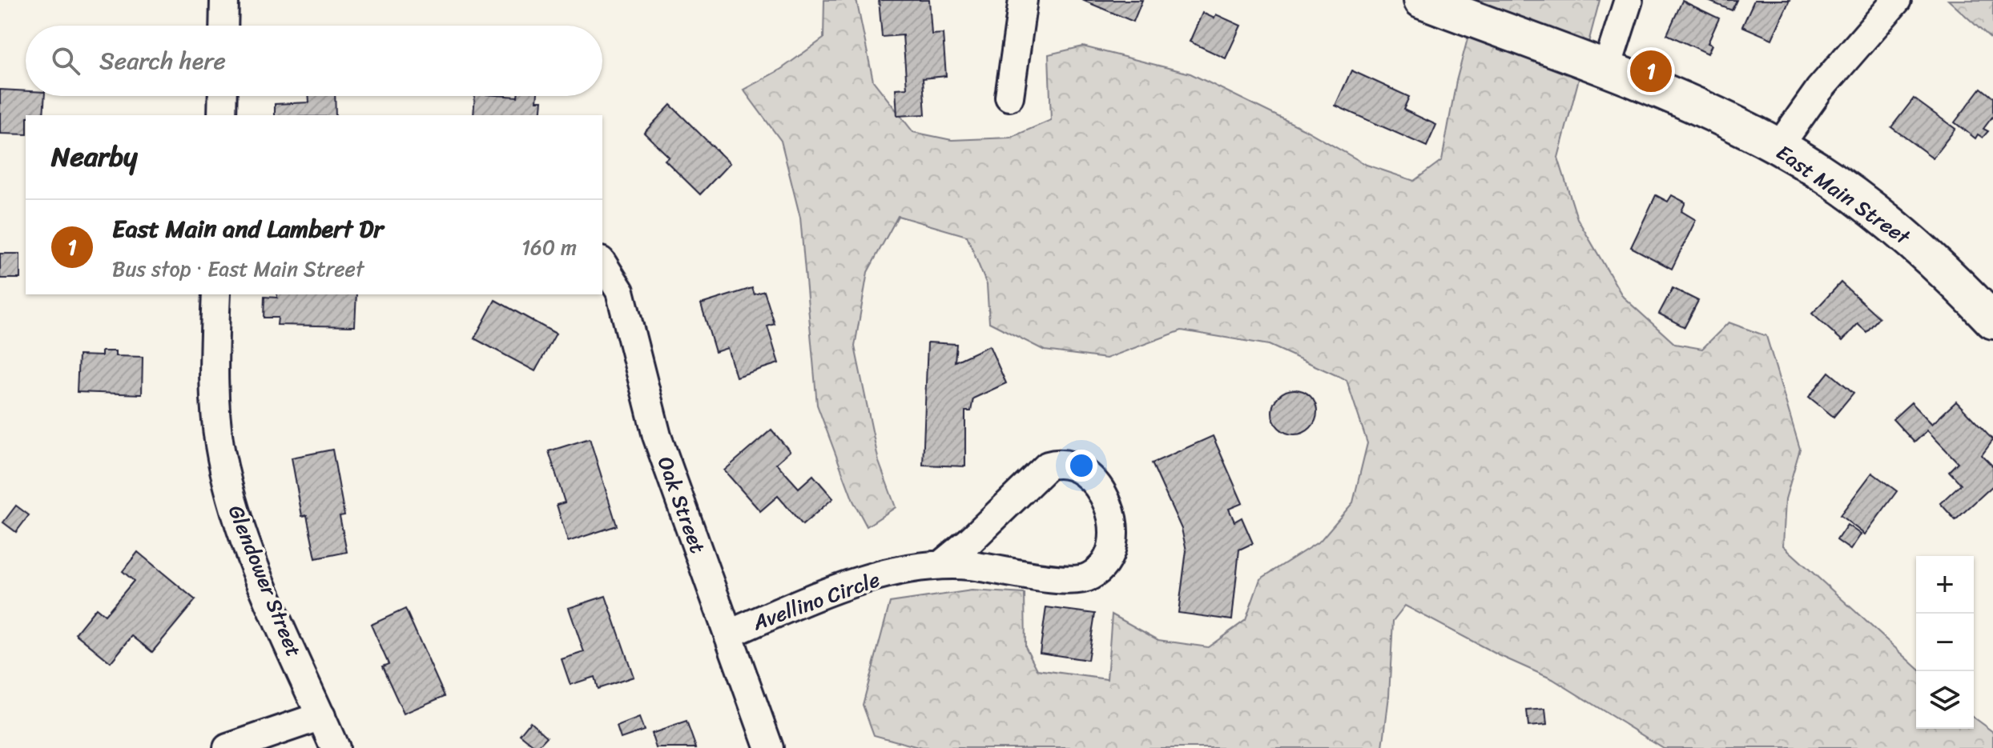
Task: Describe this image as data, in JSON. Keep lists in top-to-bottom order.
{
  "streets": {
    "main road": ["East Main Street"],
    "street": ["Oak Street", "Glendower Street", "Avellino Circle"]
  },
  "crossings": [
    ["Oak Street", "Avellino Circle"]
  ],
  "page": {
    "search": "Search here",
    "pins": "1",
    "heading": "Nearby",
    "list": [
      {
        "mark": "1",
        "name": "East Main and Lambert Dr",
        "note": "Bus stop · East Main Street",
        "value": "160 m"
      }
    ],
    "map_buttons": ["+", "−"]
  }
}
